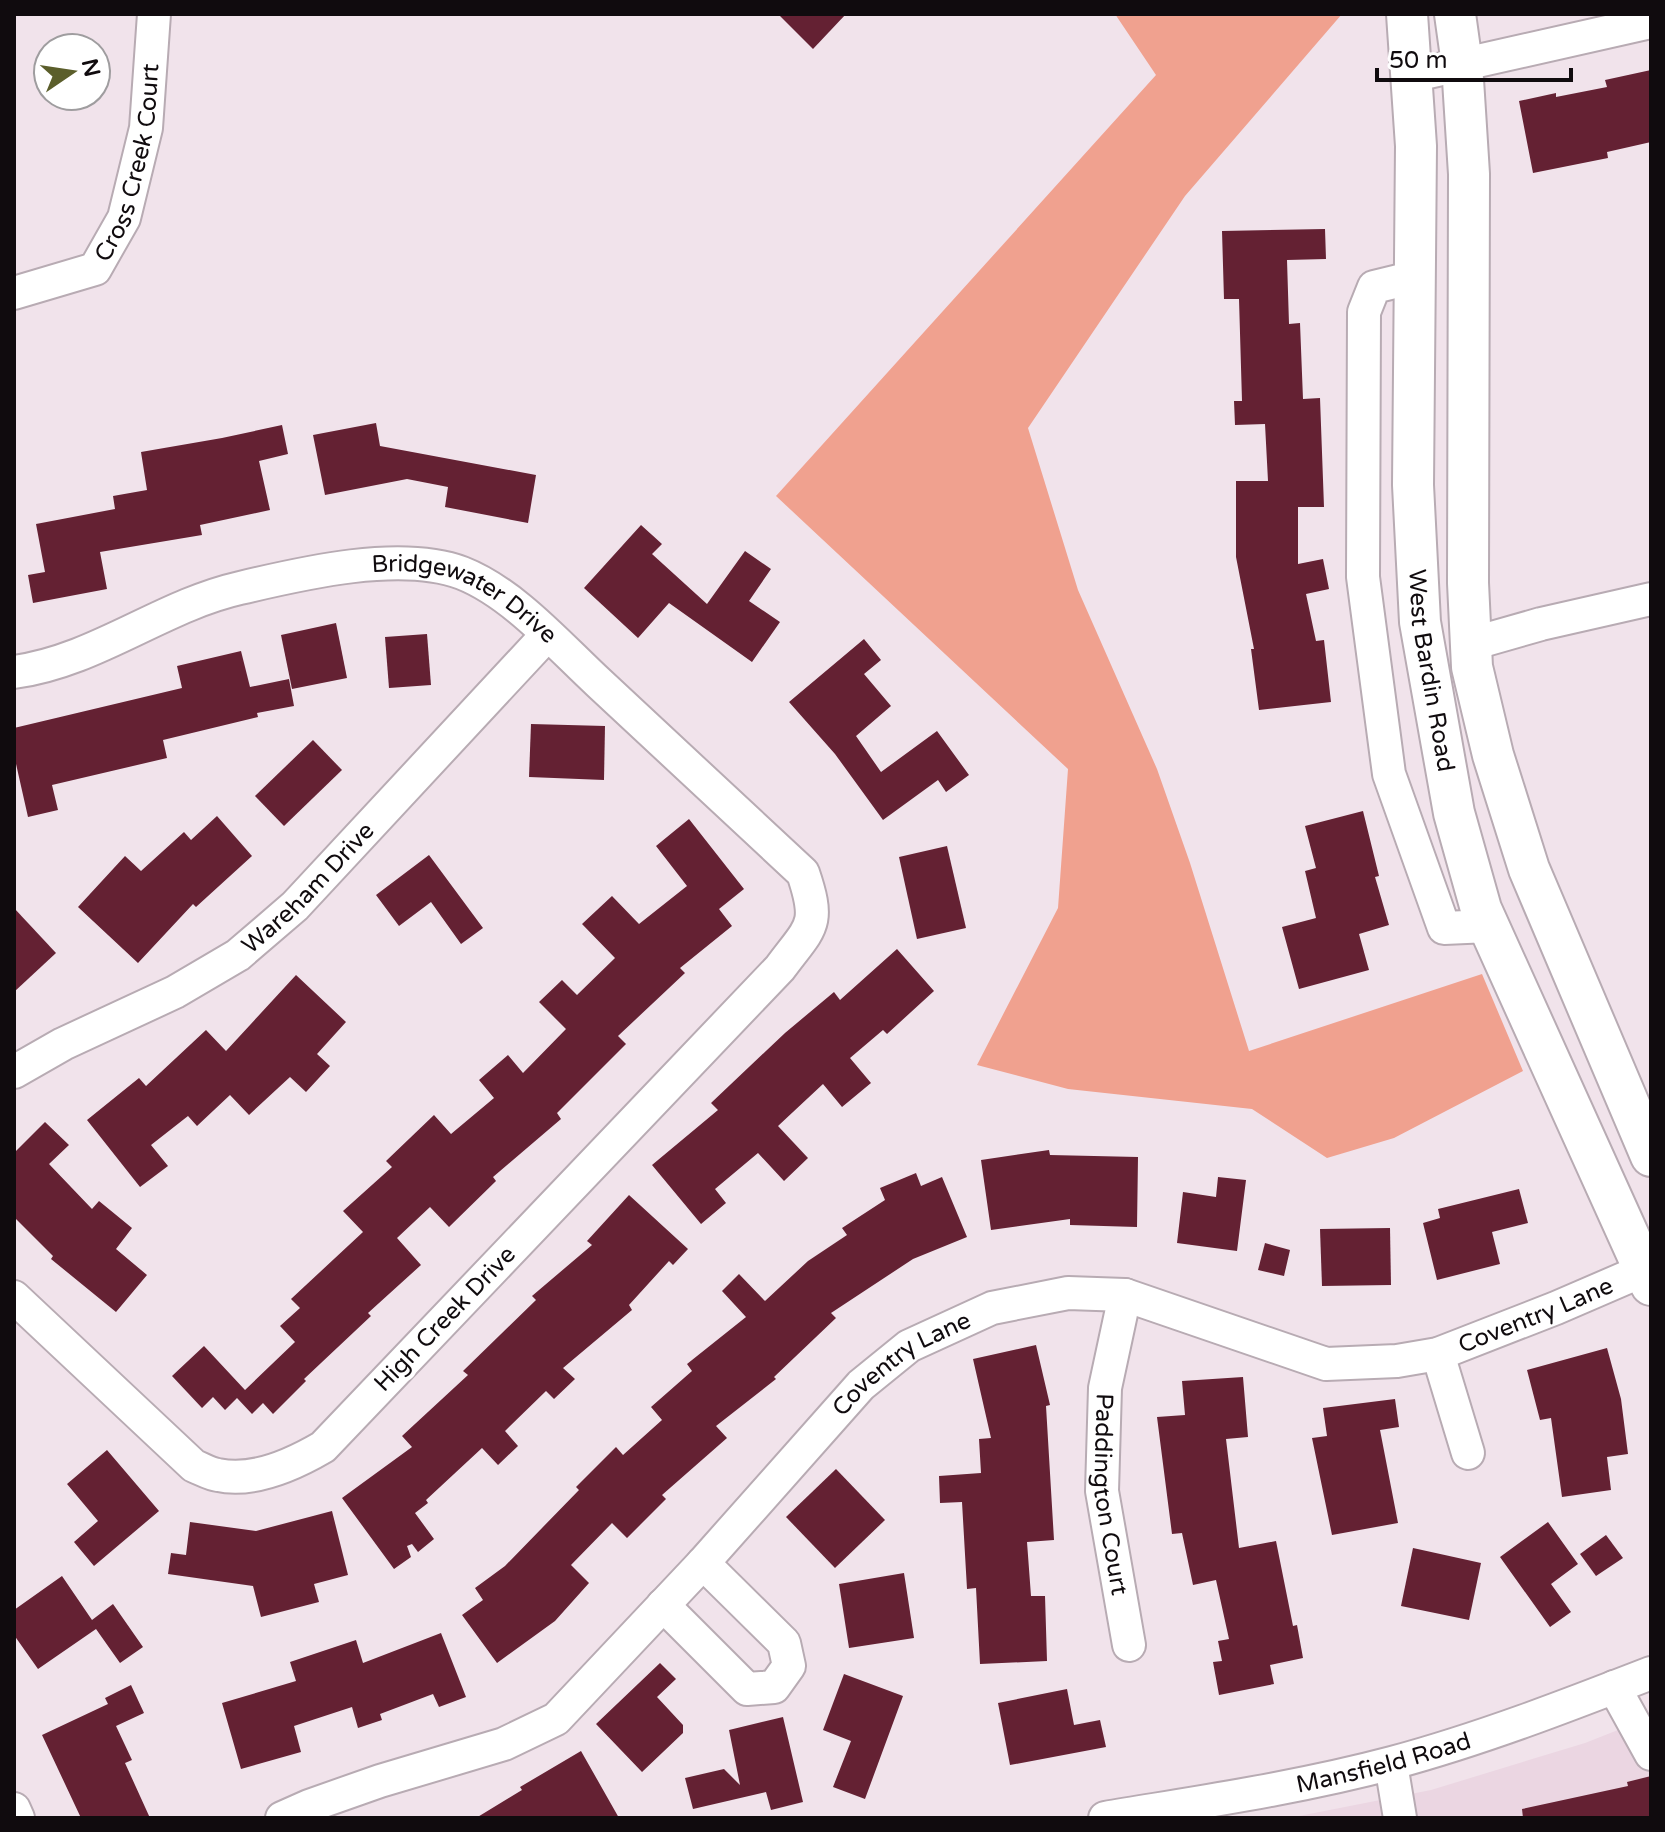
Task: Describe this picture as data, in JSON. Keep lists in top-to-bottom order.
{
  "streets": {
    "main road": ["West Bardin Road"],
    "street": [
      "Cross Creek Court",
      "Bridgewater Drive",
      "Wareham Drive",
      "Coventry Lane",
      "High Creek Drive",
      "Paddington Court",
      "Mansfield Road"
    ]
  },
  "crossings": [
    ["Bridgewater Drive", "Wareham Drive"],
    ["Bridgewater Drive", "High Creek Drive"],
    ["West Bardin Road", "Coventry Lane"],
    ["Coventry Lane", "Paddington Court"]
  ],
  "scale_bar": "50 m",
  "north": "right"
}
